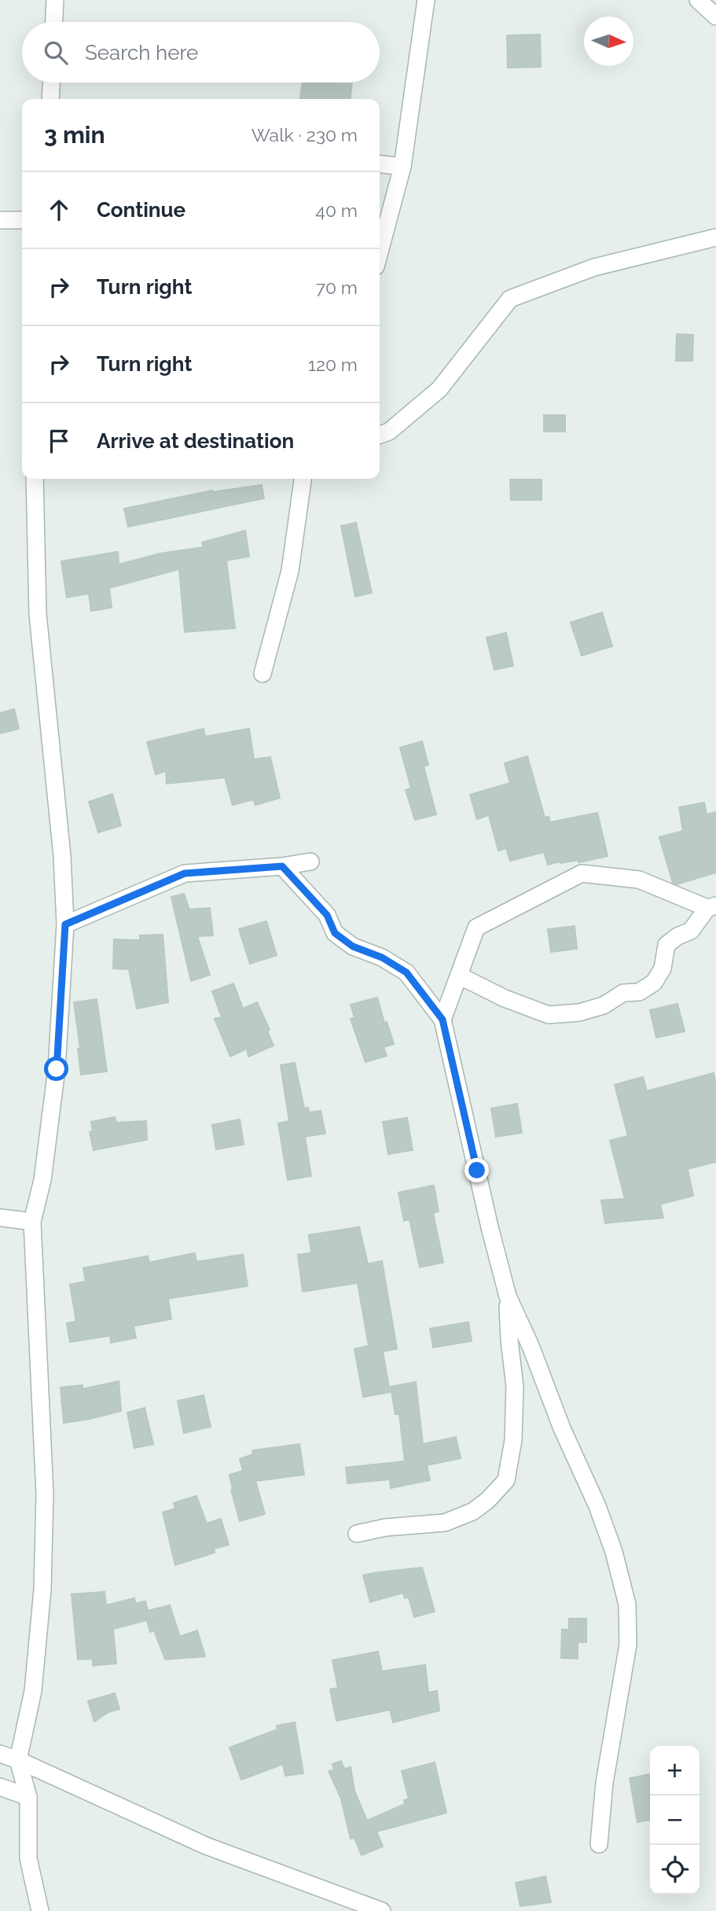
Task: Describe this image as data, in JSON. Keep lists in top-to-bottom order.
{
  "north": "right",
  "page": {
    "search": "Search here",
    "heading": ["3 min", "Walk · 230 m"],
    "list": [
      ["Continue", "40 m"],
      ["Turn right", "70 m"],
      ["Turn right", "120 m"],
      "Arrive at destination"
    ],
    "map_buttons": ["+", "−"]
  }
}
